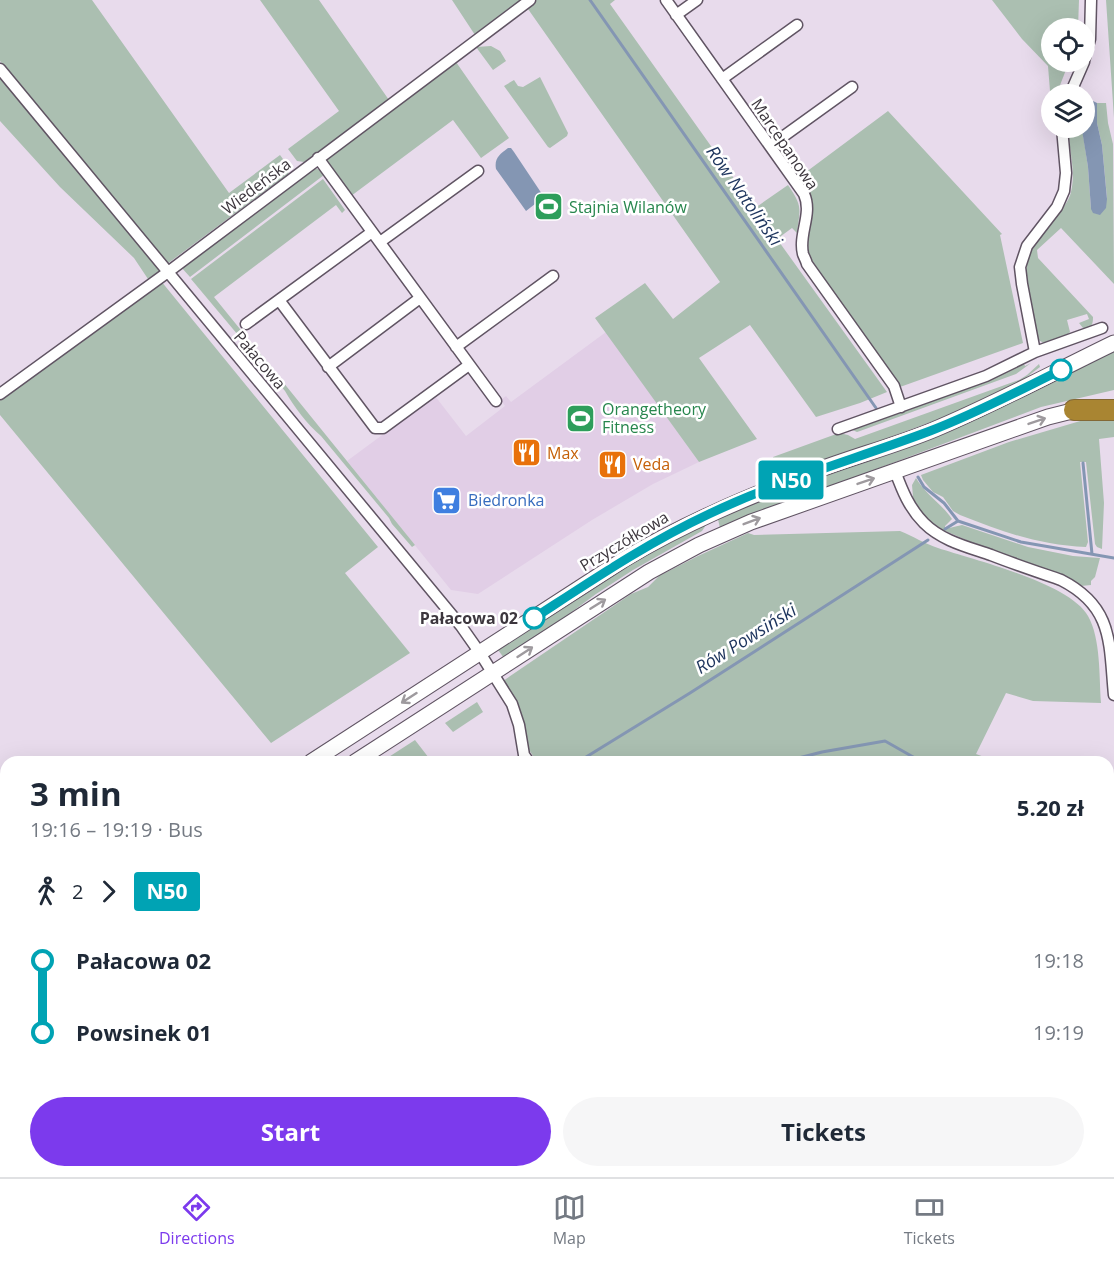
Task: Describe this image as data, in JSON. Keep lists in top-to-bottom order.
{
  "streets": {
    "main road": ["Przyczółkowa"],
    "street": ["Marcepanowa", "Wiedeńska", "Pałacowa"]
  },
  "crossings": [
    ["Wiedeńska", "Pałacowa"],
    ["Pałacowa", "Przyczółkowa"]
  ],
  "water": ["Rów Natoliński", "Rów Powsiński"],
  "places": {
    "sports": ["Stajnia Wilanów", "Orangetheory Fitness"],
    "restaurant": ["Max", "Veda"],
    "supermarket": ["Biedronka"],
    "other": ["Pałacowa 02"]
  },
  "lines": ["bus line N50"],
  "page": {
    "on_map": "N50",
    "heading": ["3 min", "19:16 – 19:19 · Bus", "5.20 zł"],
    "legs": ["2", "N50"],
    "list": [
      {
        "name": "Pałacowa 02",
        "value": "19:18"
      },
      {
        "name": "Powsinek 01",
        "value": "19:19"
      }
    ],
    "buttons": ["Start", "Tickets"],
    "tabs": ["Directions", "Map", "Tickets"]
  }
}
